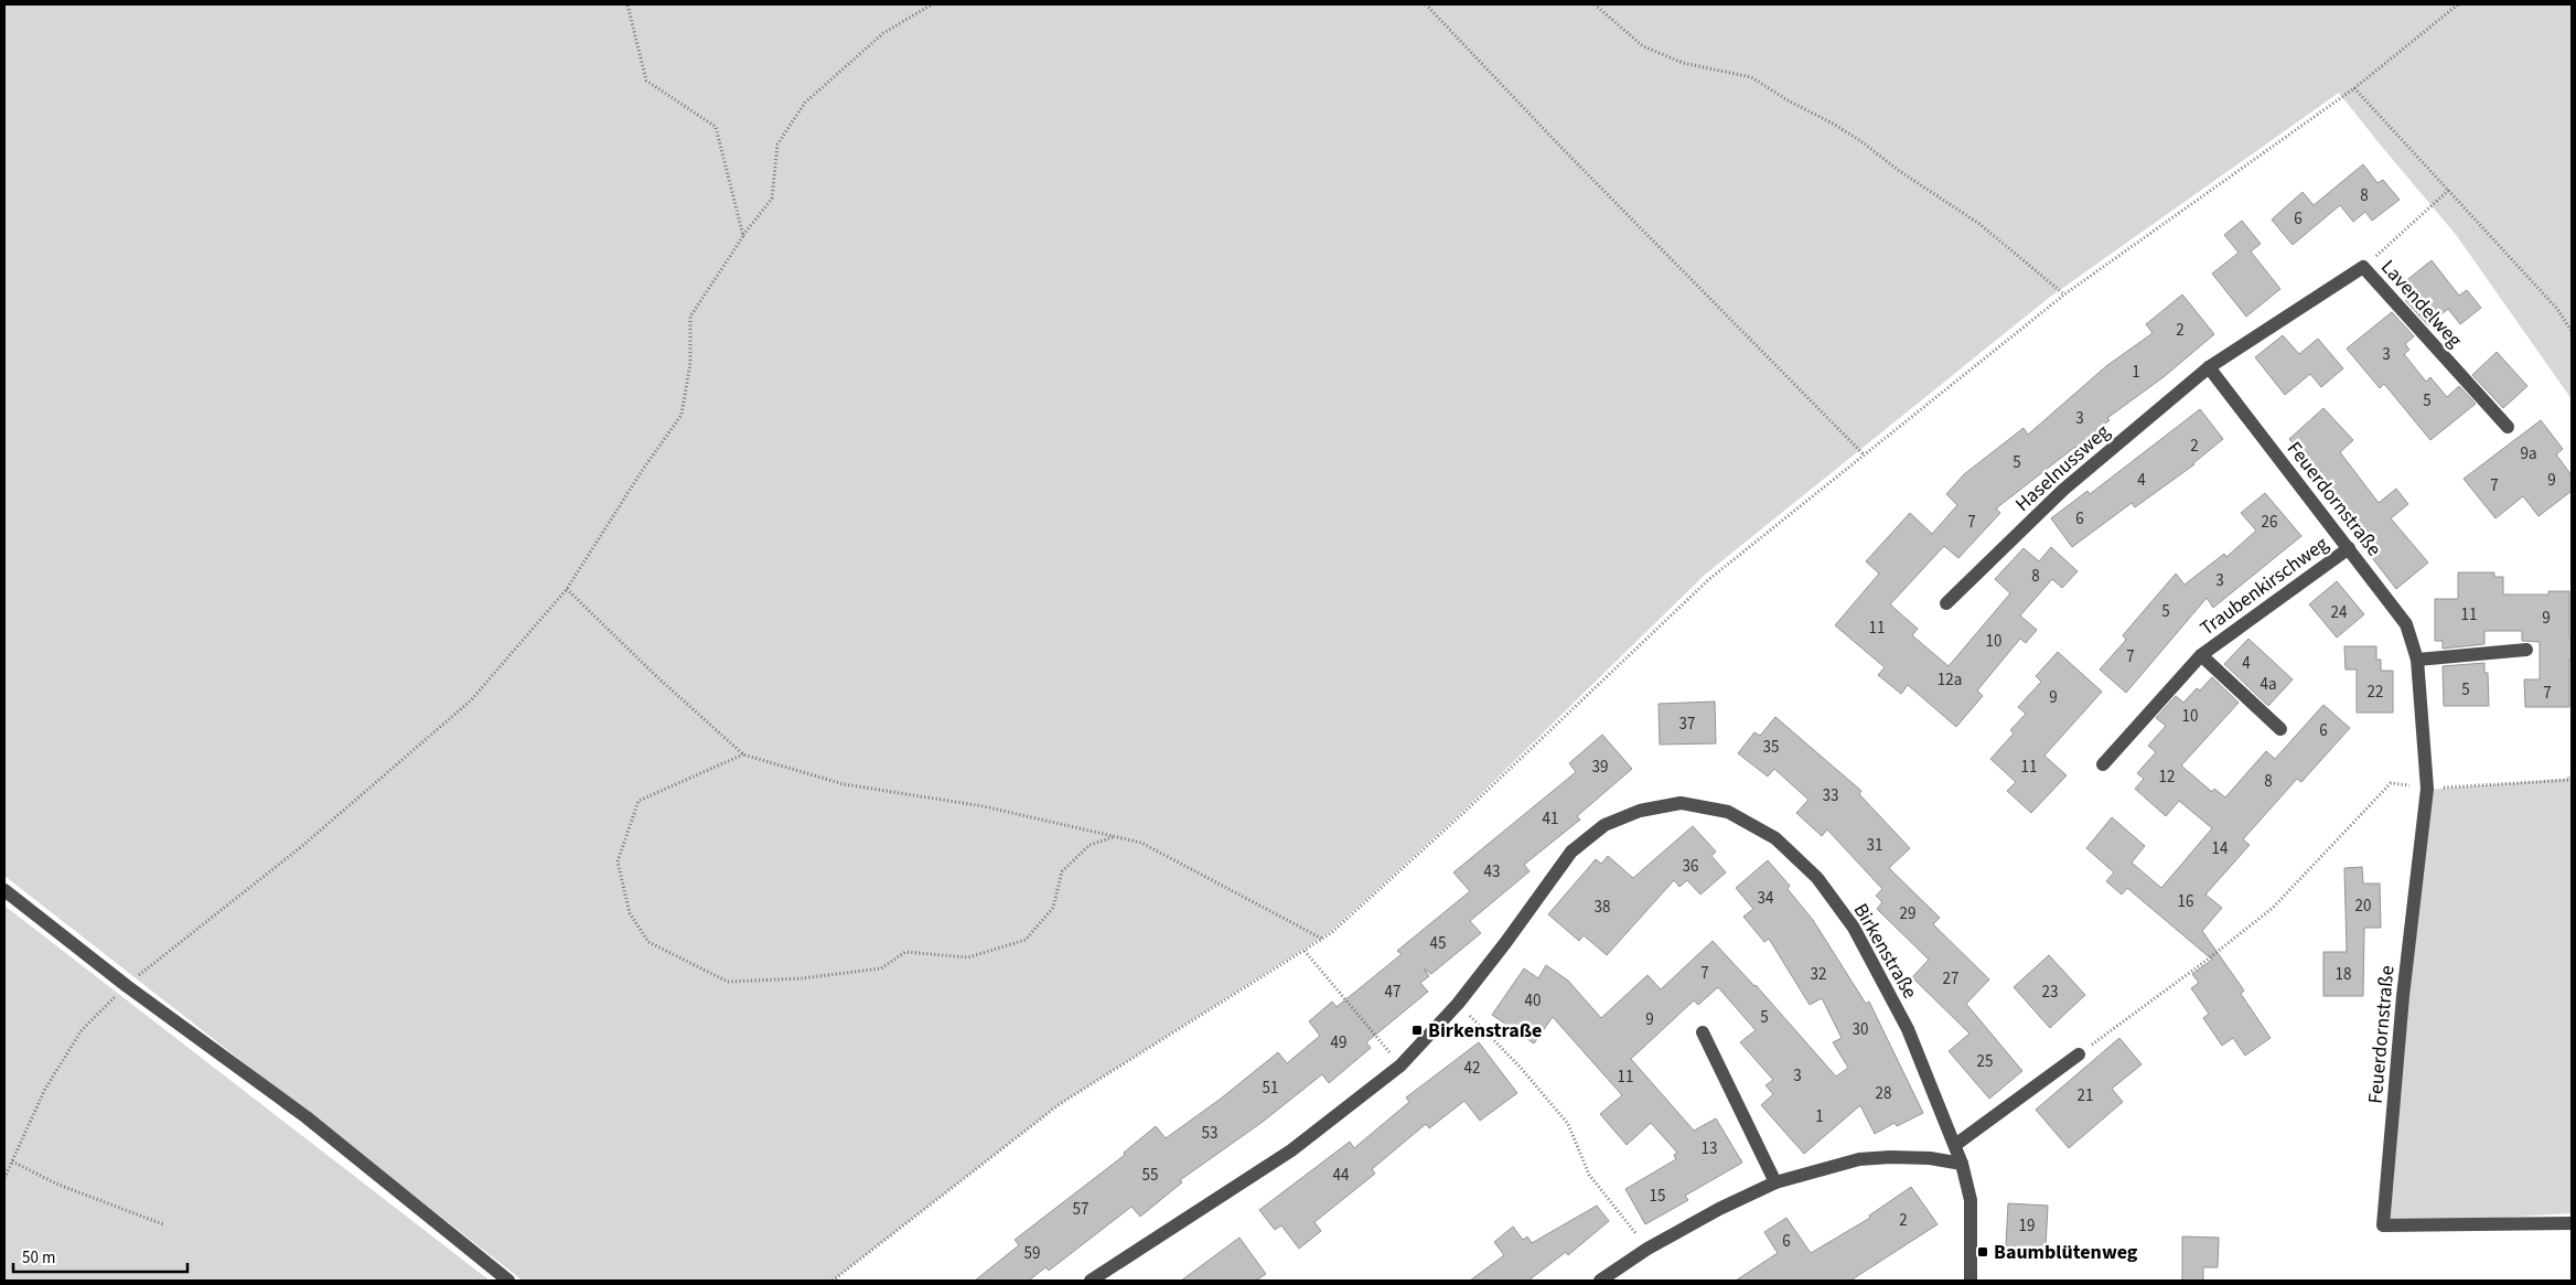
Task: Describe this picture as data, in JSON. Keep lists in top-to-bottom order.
{
  "streets": {
    "street": [
      "Lavendelweg",
      "Haselnussweg",
      "Feuerdornstraße",
      "Traubenkirschweg",
      "Birkenstraße"
    ]
  },
  "crossings": [
    ["Lavendelweg", "Haselnussweg"],
    ["Lavendelweg", "Feuerdornstraße"],
    ["Haselnussweg", "Feuerdornstraße"],
    ["Feuerdornstraße", "Traubenkirschweg"]
  ],
  "places": {
    "transit": ["Birkenstraße", "Baumblütenweg"]
  },
  "house_numbers": [
    "8",
    "6",
    "2",
    "3",
    "1",
    "5",
    "3",
    "2",
    "9a",
    "5",
    "4",
    "9",
    "7",
    "6",
    "7",
    "26",
    "8",
    "3",
    "5",
    "24",
    "11",
    "9",
    "11",
    "10",
    "7",
    "4",
    "12a",
    "4a",
    "5",
    "22",
    "7",
    "9",
    "10",
    "37",
    "6",
    "35",
    "39",
    "11",
    "12",
    "8",
    "33",
    "41",
    "31",
    "14",
    "36",
    "43",
    "34",
    "16",
    "20",
    "38",
    "29",
    "45",
    "7",
    "32",
    "18",
    "27",
    "47",
    "23",
    "40",
    "5",
    "9",
    "30",
    "49",
    "25",
    "42",
    "3",
    "11",
    "51",
    "28",
    "21",
    "1",
    "53",
    "13",
    "55",
    "44",
    "15",
    "57",
    "2",
    "19",
    "6",
    "59"
  ],
  "scale_bar": "50 m"
}
